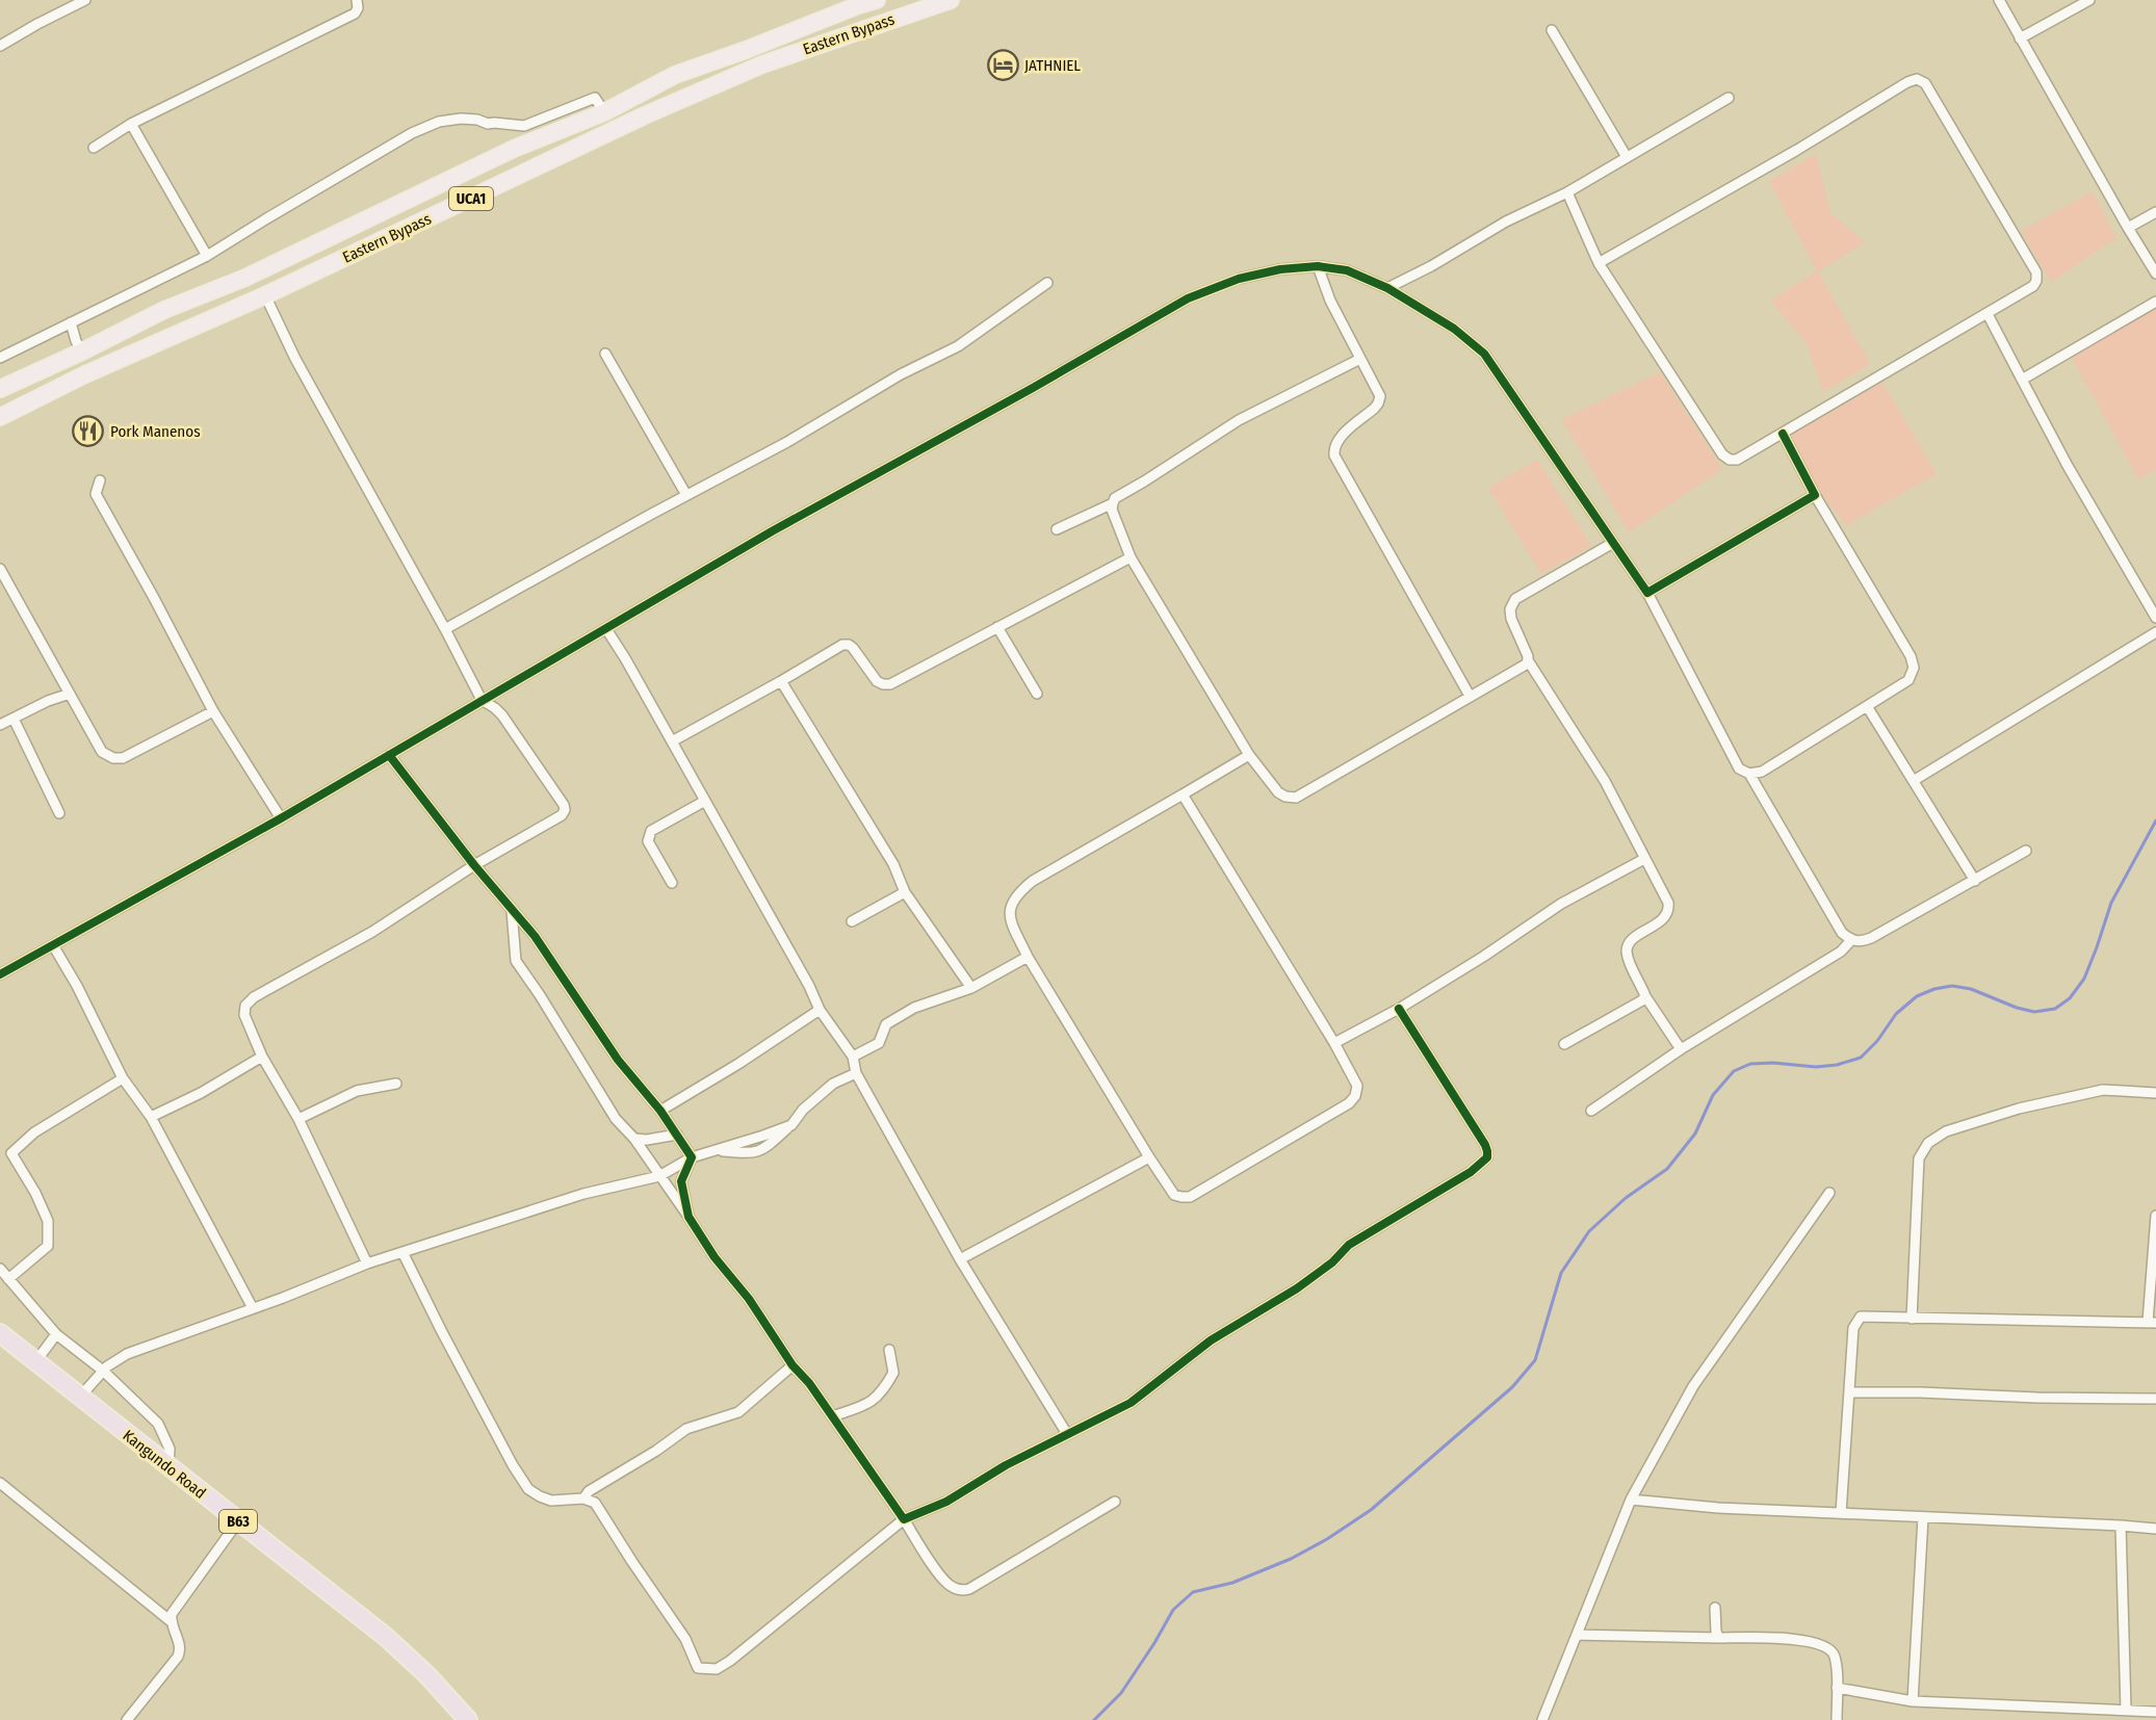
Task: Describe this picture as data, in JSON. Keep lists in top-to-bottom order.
{
  "streets": {
    "highway": ["Kangundo Road", "B63"],
    "main road": ["Eastern Bypass", "UCA1"]
  },
  "places": {
    "hotel": ["JATHNIEL"],
    "restaurant": ["Pork Manenos"]
  }
}
